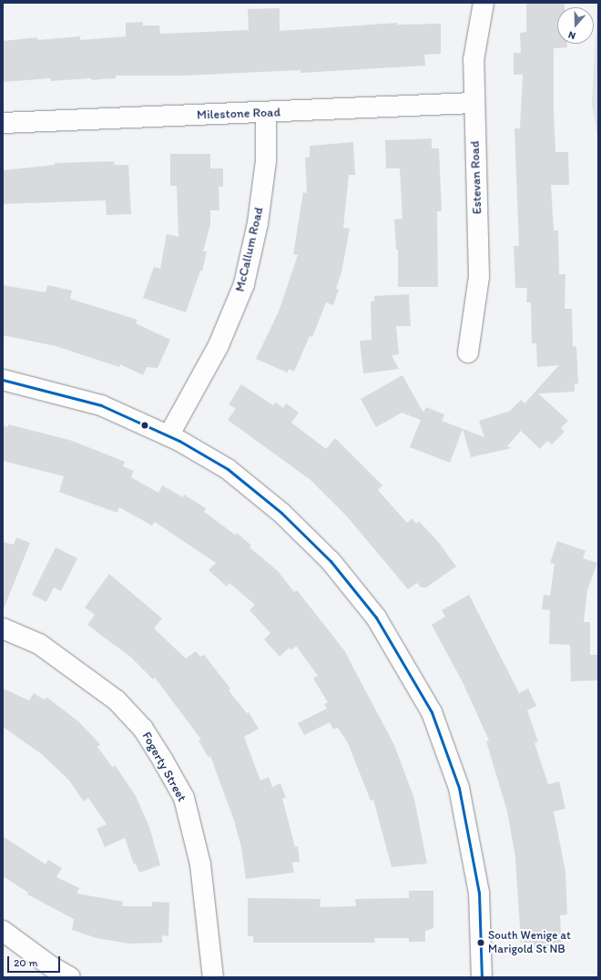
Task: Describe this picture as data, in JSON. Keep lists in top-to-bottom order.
{
  "streets": {
    "street": [
      "Milestone Road",
      "Estevan Road",
      "McCallum Road",
      "Fogerty Street"
    ]
  },
  "crossings": [
    ["Milestone Road", "Estevan Road"],
    ["Milestone Road", "McCallum Road"]
  ],
  "places": ["South Wenige at Marigold St NB"],
  "scale_bar": "20 m",
  "north": "bottom"
}
